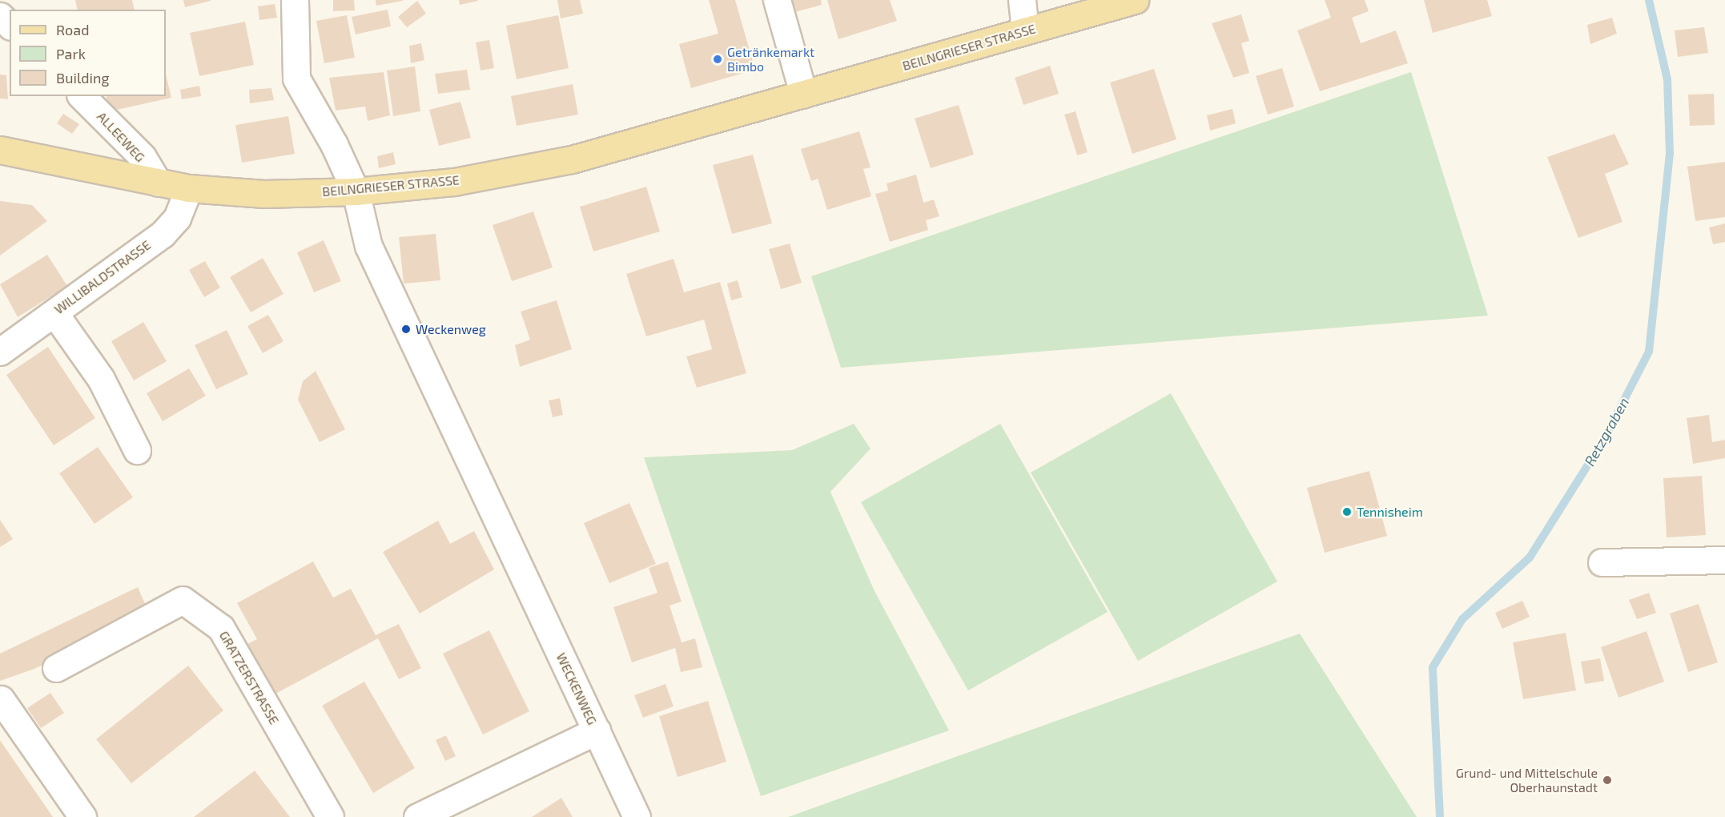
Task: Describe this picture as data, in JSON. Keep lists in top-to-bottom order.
{
  "streets": {
    "main road": ["BEILNGRIESER STRASSE"],
    "street": [
      "ALLEEWEG",
      "WILLIBALDSTRASSE",
      "GRATZERSTRASSE",
      "WECKENWEG"
    ]
  },
  "crossings": [
    ["BEILNGRIESER STRASSE", "ALLEEWEG"],
    ["BEILNGRIESER STRASSE", "WILLIBALDSTRASSE"],
    ["BEILNGRIESER STRASSE", "WECKENWEG"]
  ],
  "water": ["Retzgraben"],
  "places": [
    "Getränkemarkt Bimbo",
    "Weckenweg",
    "Tennisheim",
    "Grund- und Mittelschule Oberhaunstadt"
  ],
  "legend": ["Road", "Park", "Building"]
}
